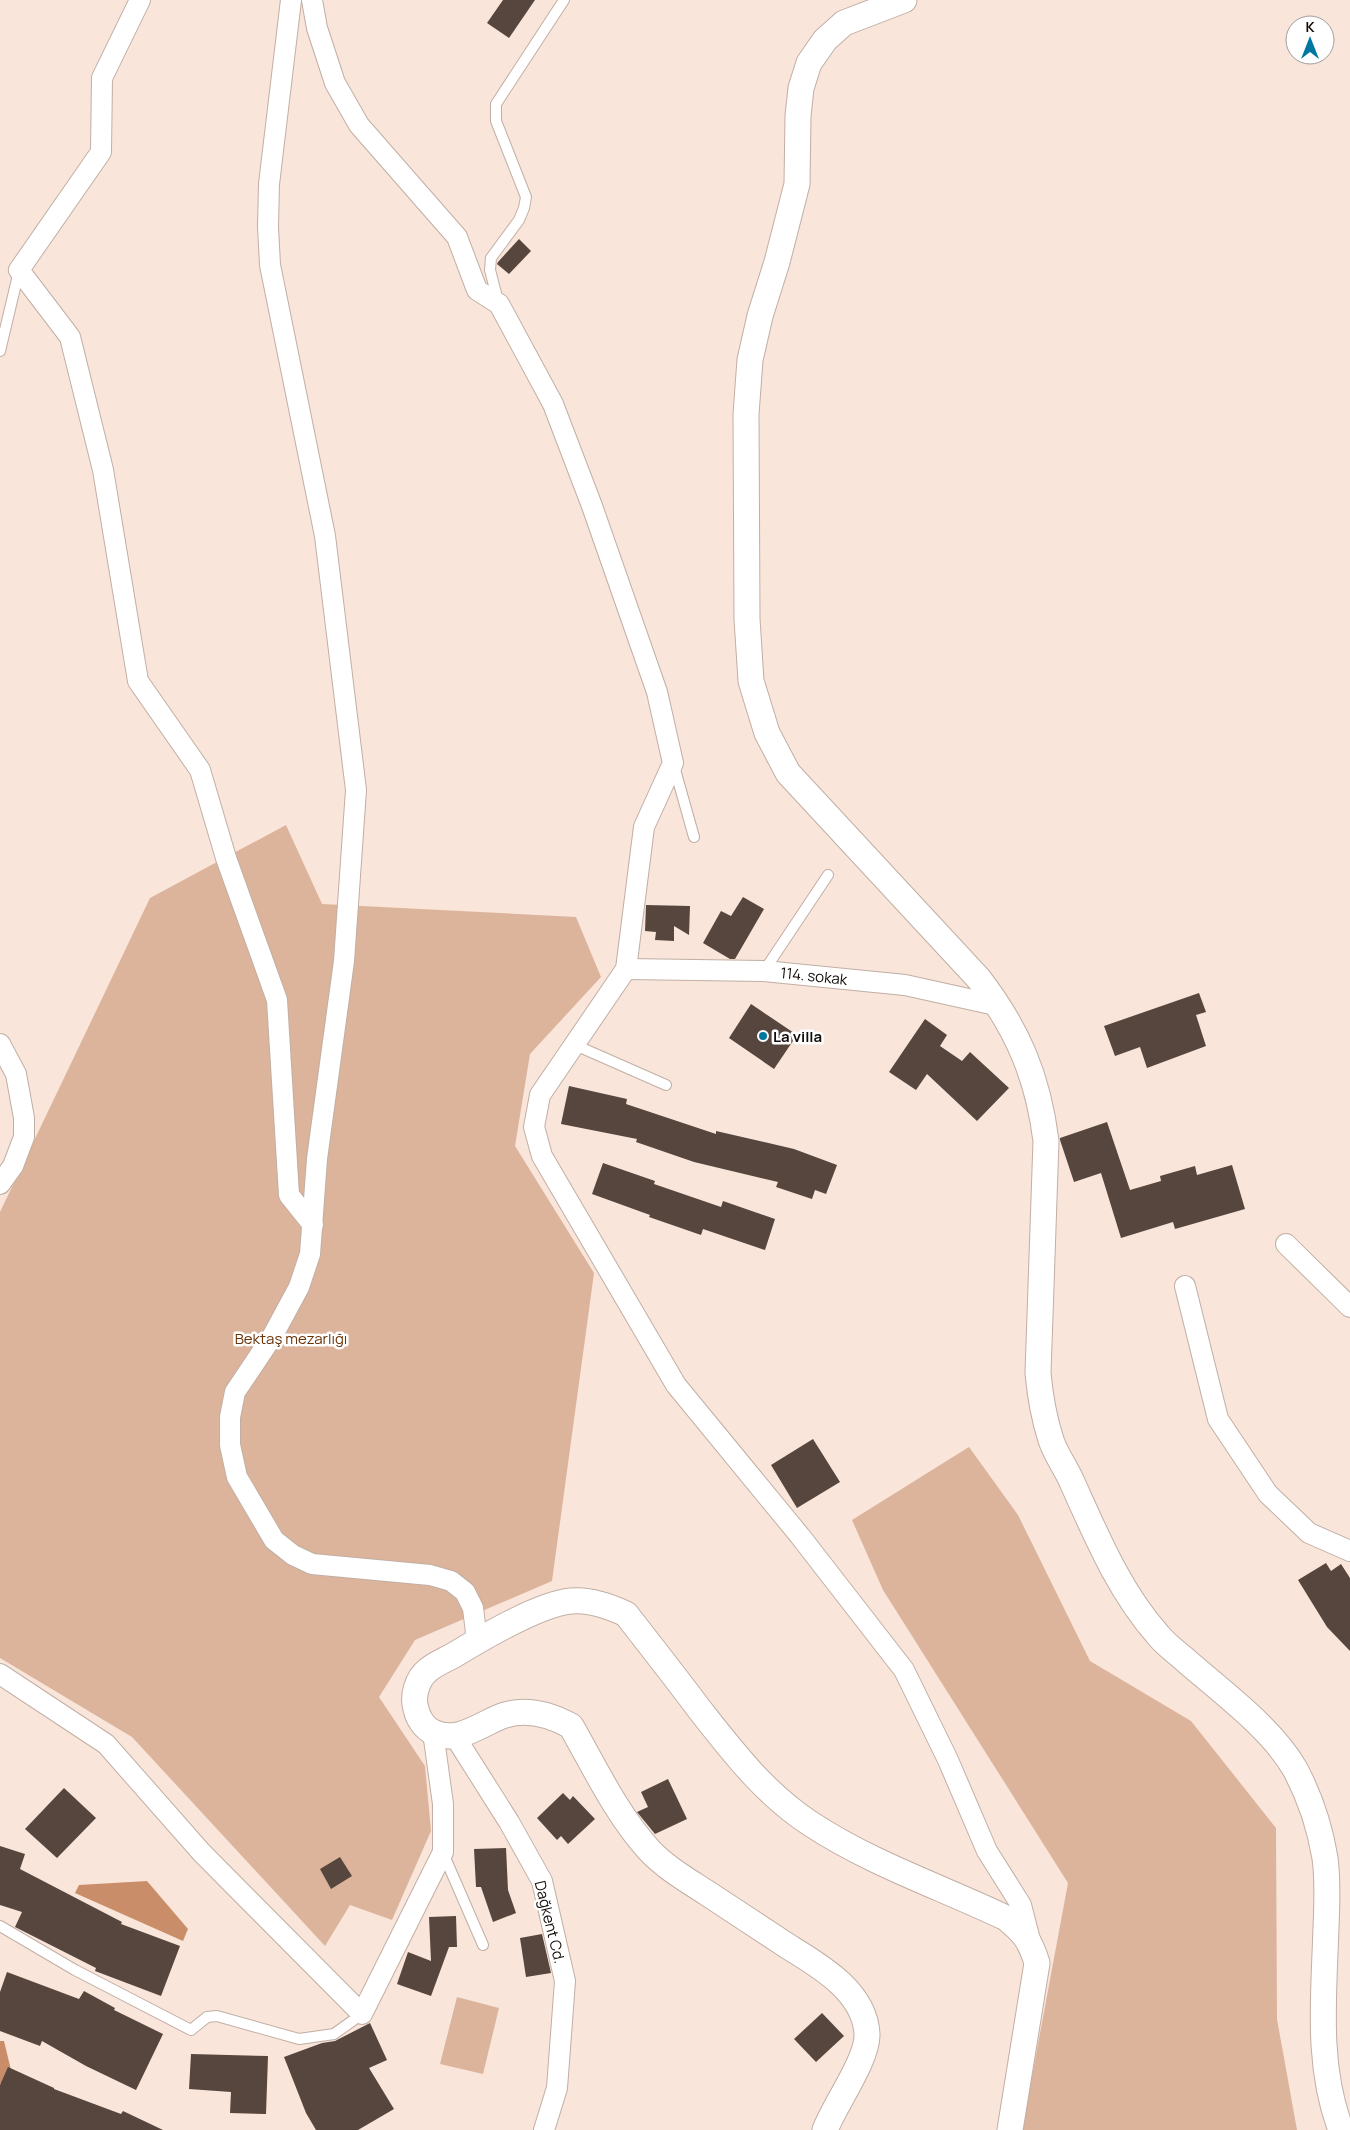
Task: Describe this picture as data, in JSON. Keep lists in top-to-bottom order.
{
  "streets": {
    "street": ["114. sokak", "Dağkent Cd."]
  },
  "parks": ["Bektaş mezarlığı"],
  "places": ["La villa"],
  "north": "top"
}
